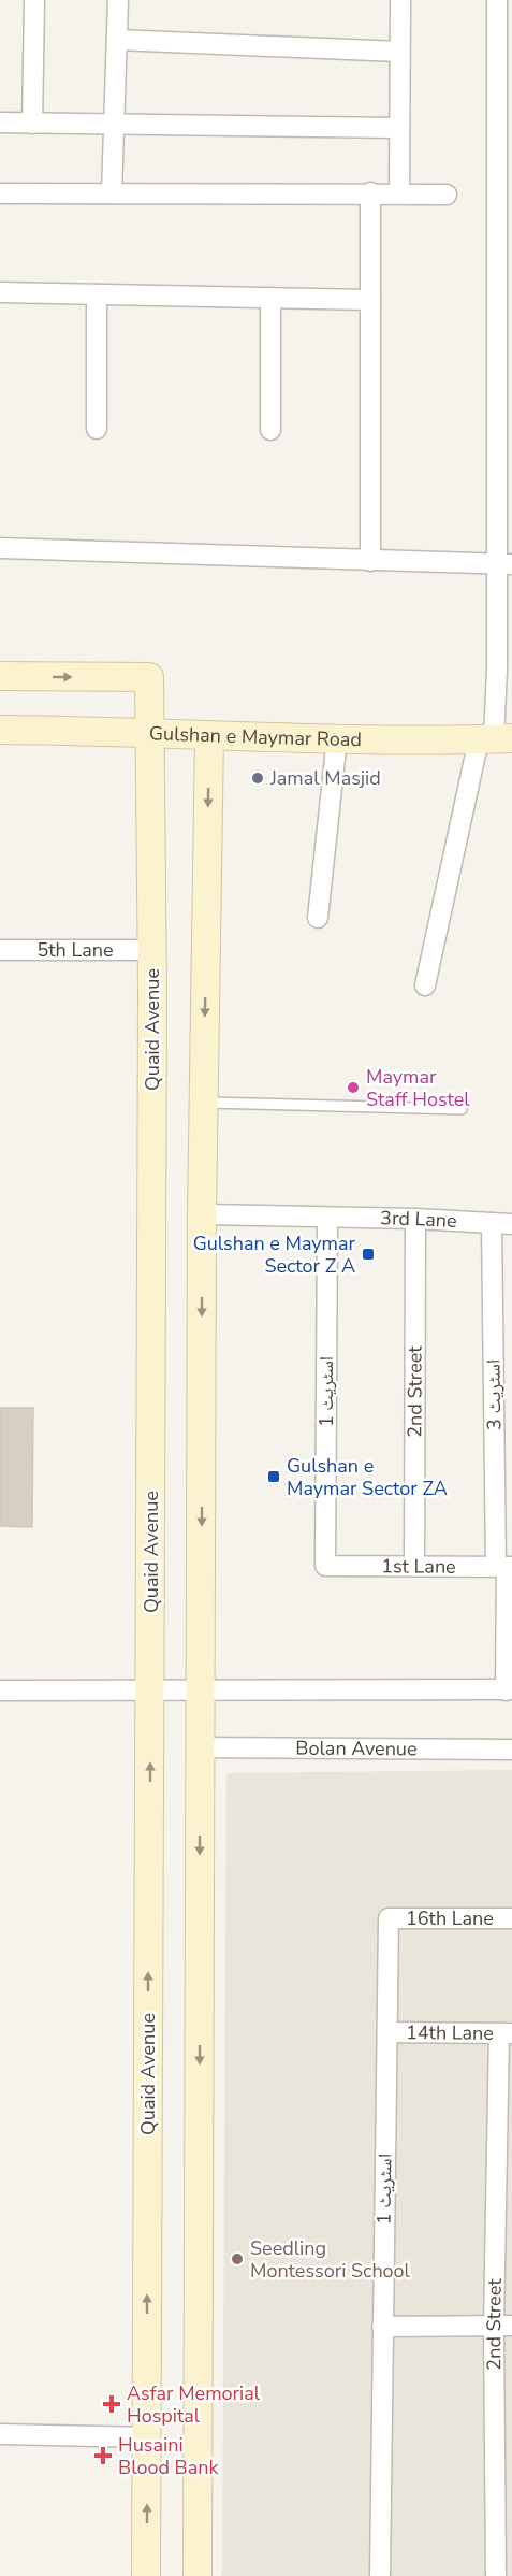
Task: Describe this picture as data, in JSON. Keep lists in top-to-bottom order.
{
  "streets": {
    "main road": ["Gulshan e Maymar Road", "Quaid Avenue"],
    "street": [
      "5th Lane",
      "3rd Lane",
      "اسٹریٹ 1",
      "2nd Street",
      "اسٹریٹ 3",
      "1st Lane",
      "Bolan Avenue",
      "16th Lane",
      "14th Lane"
    ]
  },
  "crossings": [
    ["Gulshan e Maymar Road", "Quaid Avenue"],
    ["5th Lane", "Quaid Avenue"],
    ["3rd Lane", "اسٹریٹ 1"],
    ["3rd Lane", "2nd Street"],
    ["3rd Lane", "اسٹریٹ 3"],
    ["اسٹریٹ 1", "1st Lane"],
    ["اسٹریٹ 1", "16th Lane"],
    ["اسٹریٹ 1", "14th Lane"],
    ["2nd Street", "1st Lane"],
    ["2nd Street", "14th Lane"],
    ["اسٹریٹ 3", "1st Lane"]
  ],
  "places": {
    "other": ["Jamal Masjid", "Maymar Staff Hostel", "Seedling Montessori School"],
    "transit": ["Gulshan e Maymar Sector Z A", "Gulshan e Maymar Sector ZA"],
    "health": ["Asfar Memorial Hospital", "Husaini Blood Bank"]
  }
}
